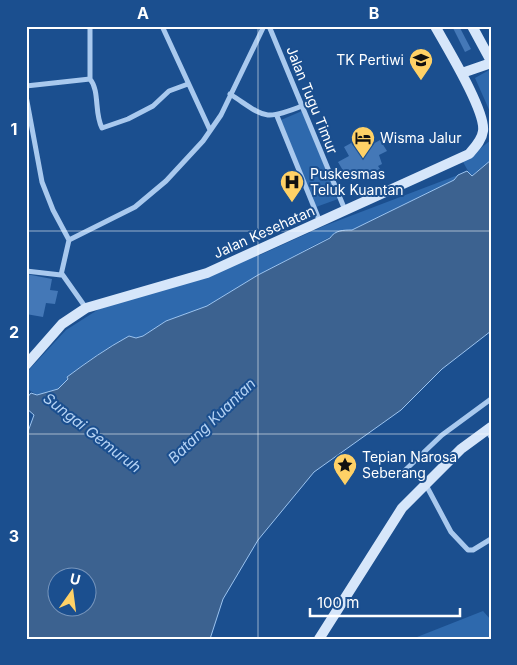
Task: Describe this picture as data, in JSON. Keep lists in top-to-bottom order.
{
  "streets": {
    "street": ["Jalan Tugu Timur", "Jalan Kesehatan"]
  },
  "crossings": [
    ["Jalan Tugu Timur", "Jalan Kesehatan"]
  ],
  "water": ["Batang Kuantan", "Sungai Gemuruh"],
  "places": {
    "school or university": ["TK Pertiwi"],
    "hotel": ["Wisma Jalur"],
    "hospital": ["Puskesmas Teluk Kuantan"],
    "place": ["Tepian Narosa Seberang"]
  },
  "scale_bar": "100 m",
  "north": "top",
  "grid": {
    "columns": ["A", "B"],
    "rows": ["1", "2", "3"]
  }
}
